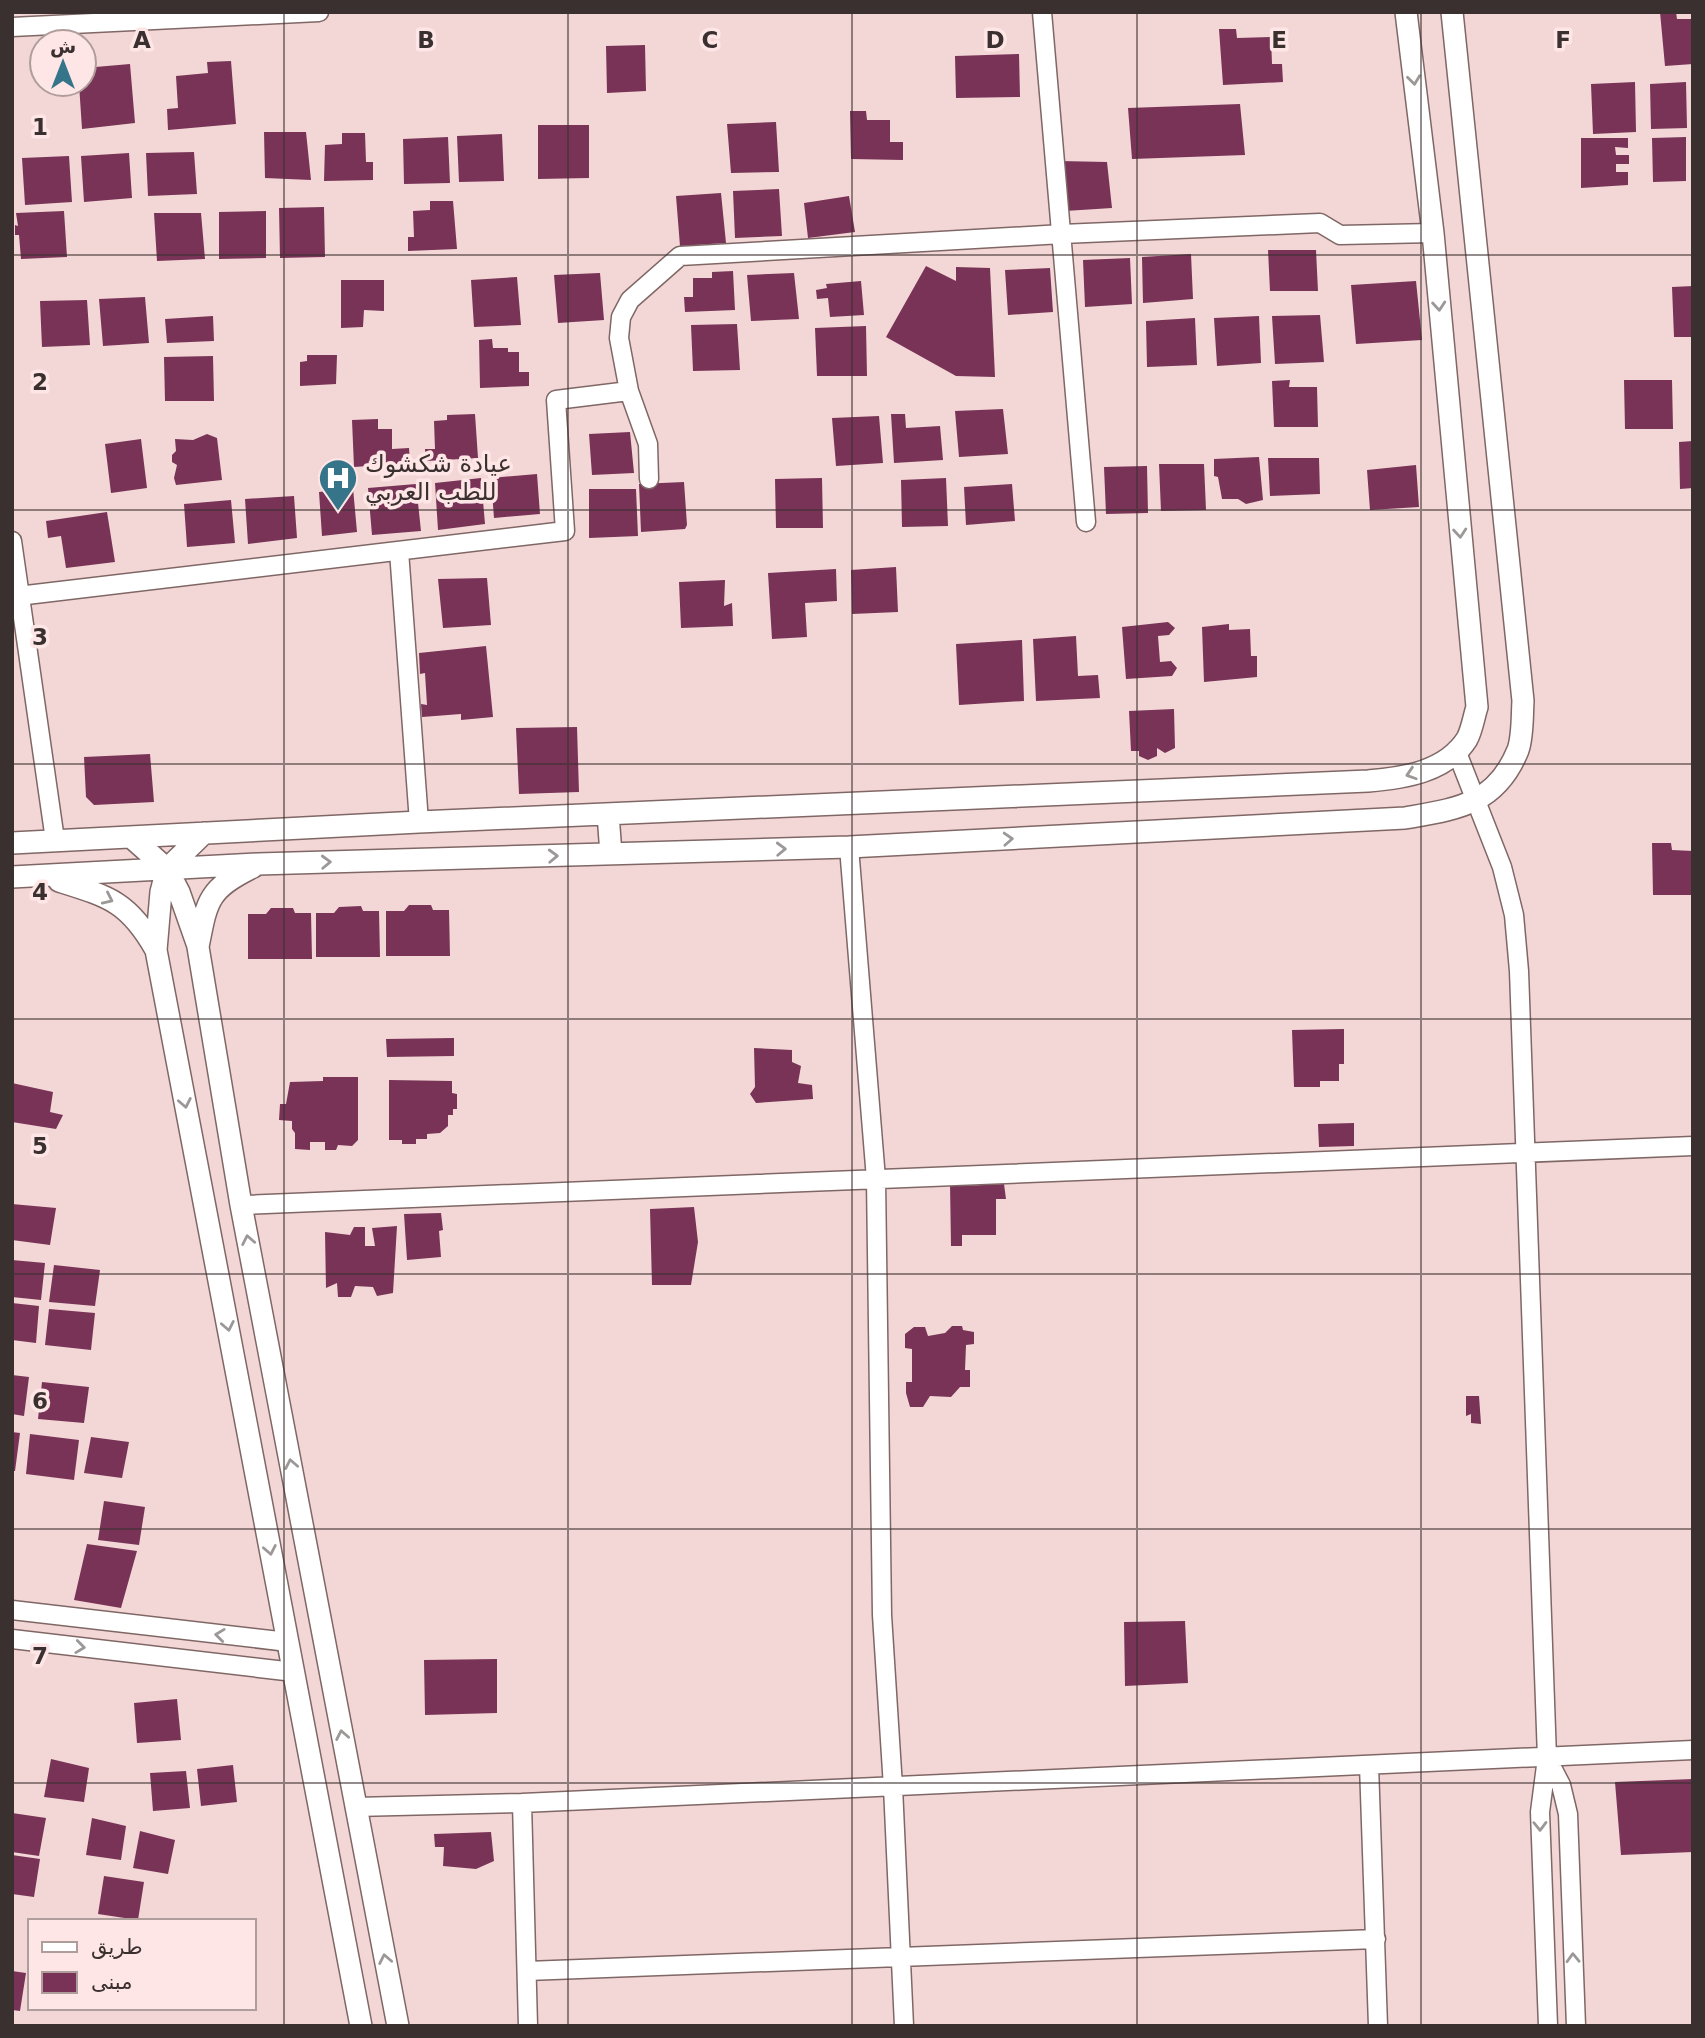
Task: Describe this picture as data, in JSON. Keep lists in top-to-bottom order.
{
  "places": {
    "hospital": ["عيادة شكشوك للطب العربي"]
  },
  "legend": ["طريق", "مبنى"],
  "north": "top",
  "grid": {
    "columns": [
      "A",
      "B",
      "C",
      "D",
      "E",
      "F"
    ],
    "rows": [
      "1",
      "2",
      "3",
      "4",
      "5",
      "6",
      "7"
    ]
  }
}
